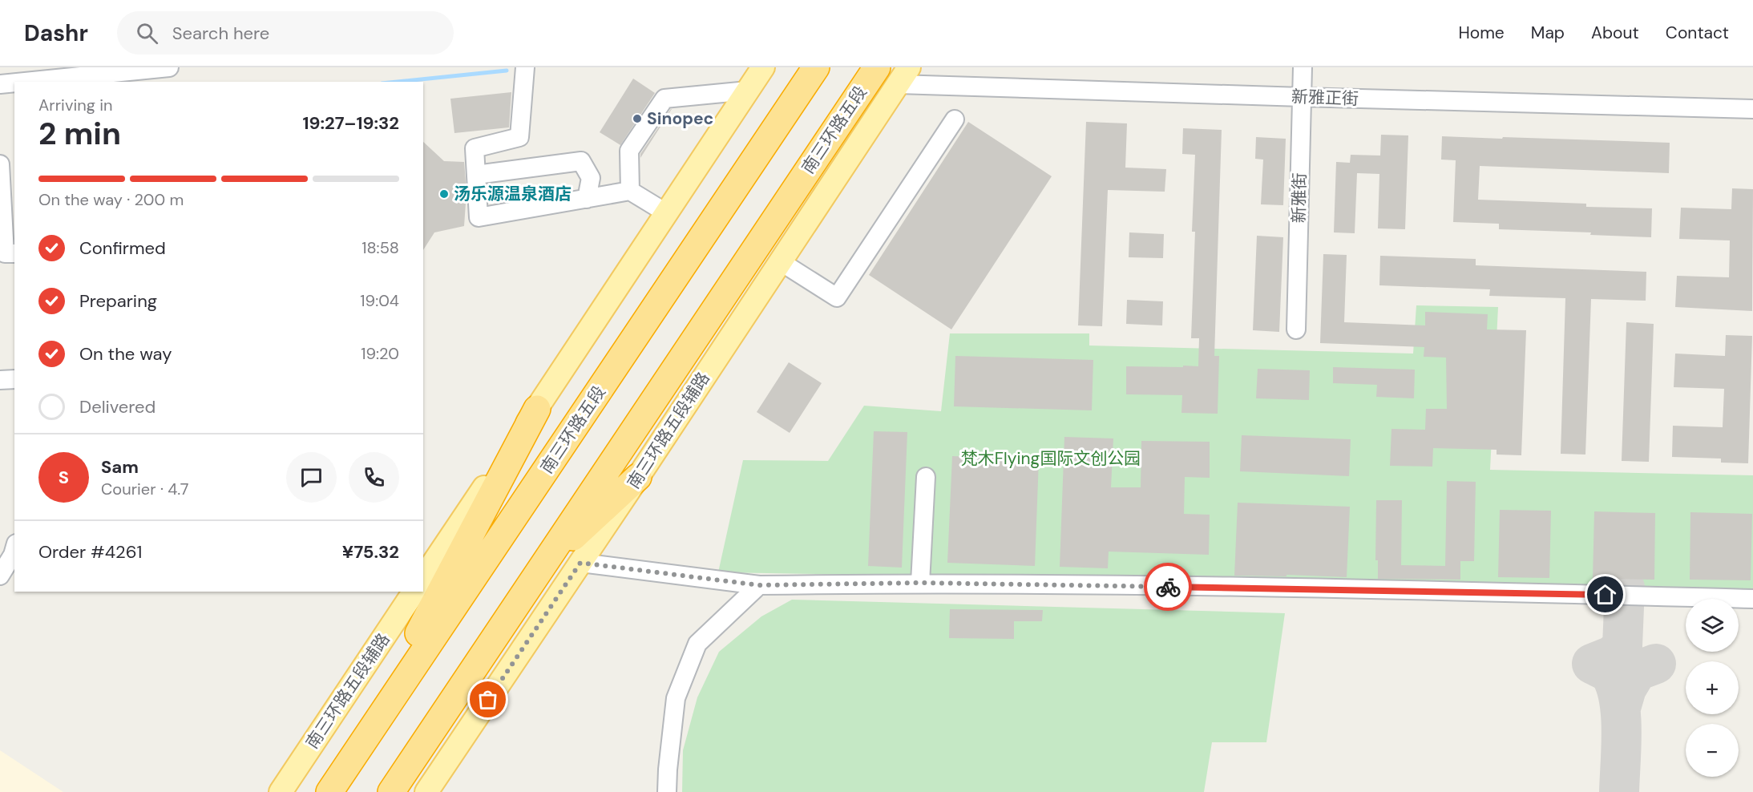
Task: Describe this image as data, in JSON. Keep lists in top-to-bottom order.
{
  "streets": {
    "highway": ["南三环路五段"],
    "main road": ["南三环路五段辅路"],
    "street": ["新雅正街", "新雅街"]
  },
  "crossings": [
    ["新雅正街", "新雅街"],
    ["新雅正街", "南三环路五段辅路"]
  ],
  "parks": ["梵木Flying国际文创公园"],
  "places": ["Sinopec", "汤乐源温泉酒店"],
  "page": {
    "header": "Dashr",
    "search": "Search here",
    "nav": [
      "Home",
      "Map",
      "About",
      "Contact"
    ],
    "heading": ["2 min", "Arriving in", "19:27–19:32"],
    "panel": [
      "Sam",
      "Courier · 4.7",
      "Order #4261",
      "¥75.32"
    ],
    "bar": "On the way · 200 m",
    "list": [
      ["Confirmed", "18:58"],
      ["Preparing", "19:04"],
      ["On the way", "19:20"],
      "Delivered"
    ],
    "round": "S",
    "map_buttons": ["+", "−"]
  }
}
